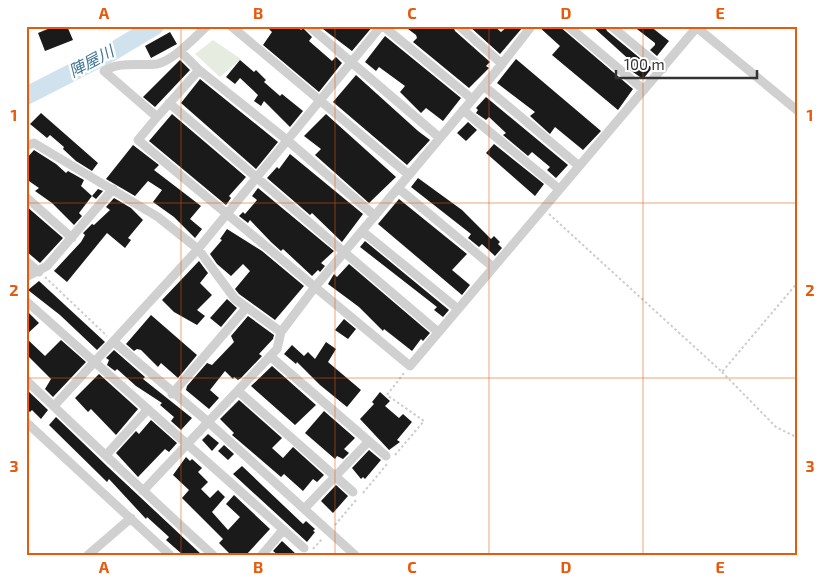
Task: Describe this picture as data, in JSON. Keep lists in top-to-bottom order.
{
  "water": ["陣屋川"],
  "scale_bar": "100 m",
  "grid": {
    "columns": [
      "A",
      "B",
      "C",
      "D",
      "E"
    ],
    "rows": ["1", "2", "3"]
  }
}
